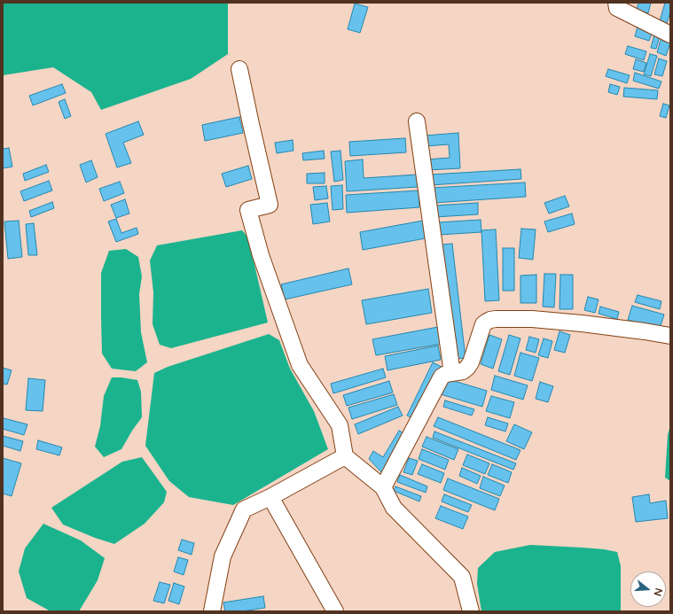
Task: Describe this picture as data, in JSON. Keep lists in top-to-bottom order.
{
  "north": "right"
}
